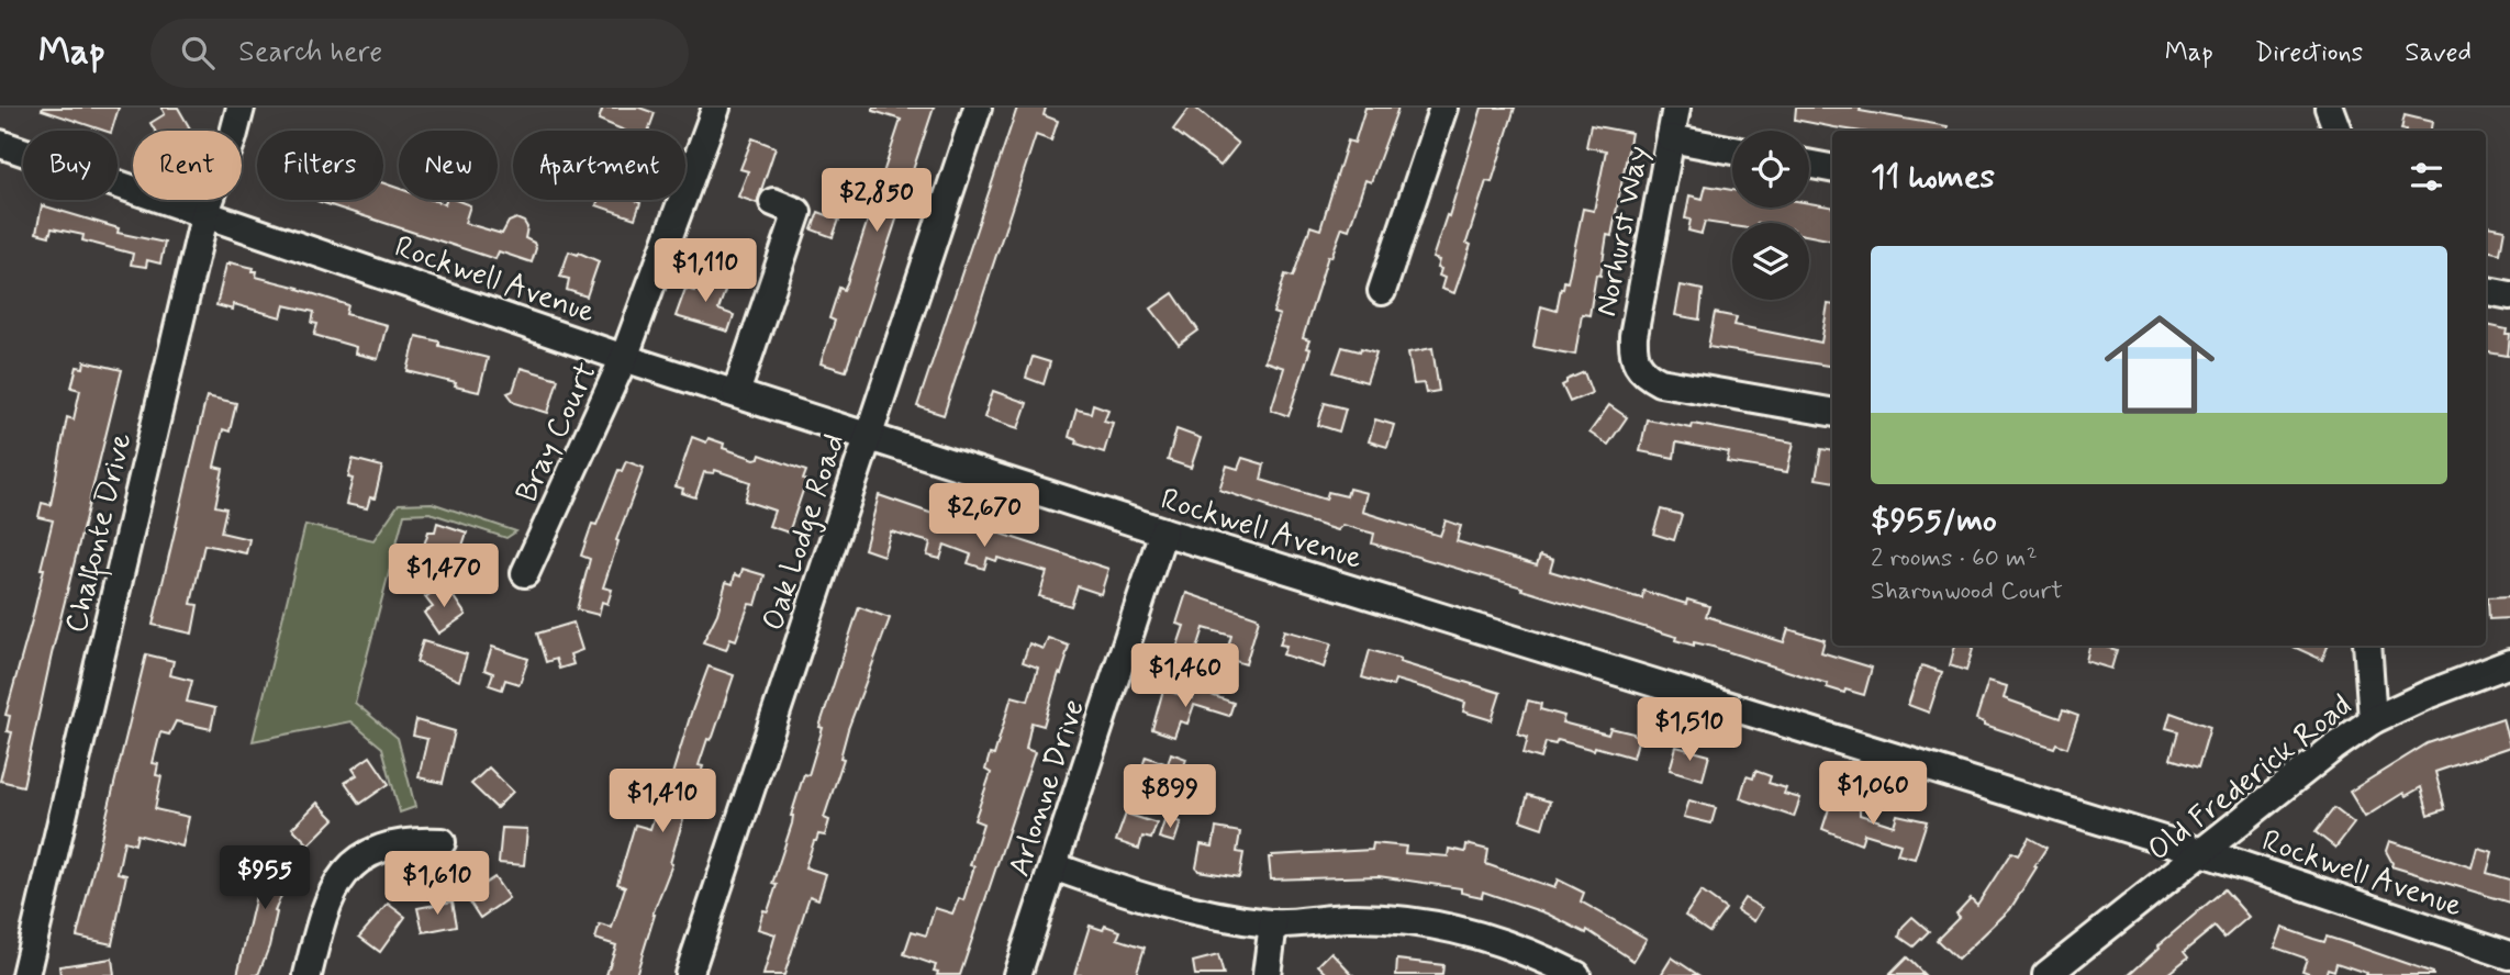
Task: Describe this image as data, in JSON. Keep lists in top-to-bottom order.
{
  "streets": {
    "street": [
      "Norhurst Way",
      "Rockwell Avenue",
      "Bray Court",
      "Oak Lodge Road",
      "Chalfonte Drive",
      "Old Frederick Road",
      "Arlonne Drive"
    ]
  },
  "crossings": [
    ["Rockwell Avenue", "Bray Court"],
    ["Rockwell Avenue", "Oak Lodge Road"],
    ["Rockwell Avenue", "Chalfonte Drive"],
    ["Rockwell Avenue", "Old Frederick Road"],
    ["Rockwell Avenue", "Arlonne Drive"]
  ],
  "page": {
    "header": "Map",
    "search": "Search here",
    "nav": ["Map", "Directions", "Saved"],
    "chip": [
      "Buy",
      "Rent",
      "Filters",
      "New",
      "Apartment"
    ],
    "heading": "11 homes",
    "price": [
      "$2,850",
      "$1,110",
      "$2,670",
      "$1,470",
      "$1,460",
      "$1,510",
      "$1,060",
      "$899",
      "$1,410",
      "$955",
      "$1,610"
    ],
    "list": [
      {
        "name": "$955/mo",
        "note": "2 rooms · 60 m² · Sharonwood Court"
      }
    ]
  }
}
